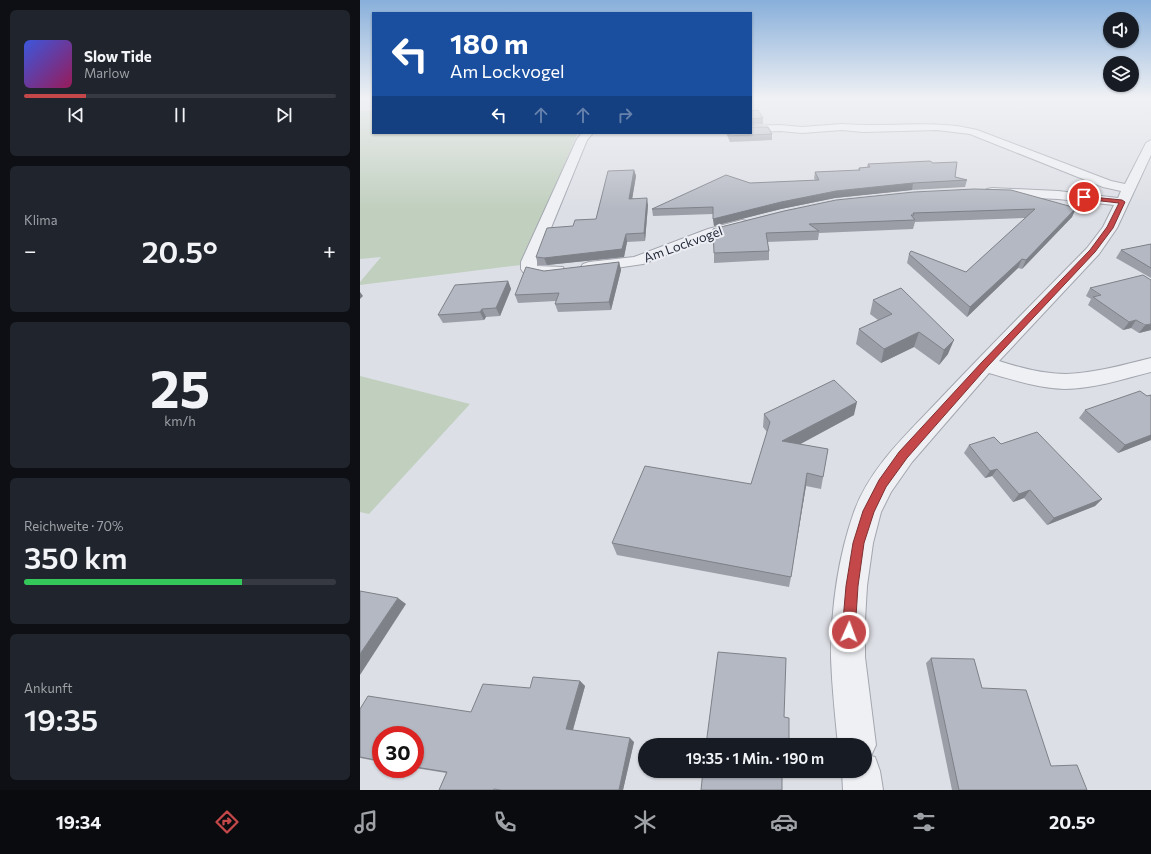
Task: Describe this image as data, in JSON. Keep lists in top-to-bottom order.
{
  "streets": {
    "street": ["Am Lockvogel"]
  },
  "page": {
    "turn": ["180 m", "Am Lockvogel"],
    "song": ["Slow Tide", "Marlow"],
    "tile": [
      "Klima",
      ["25", "km/h"],
      ["Reichweite · 70%", "350 km"],
      ["Ankunft", "19:35"]
    ],
    "heat": ["−", "20.5°", "+"],
    "limit": "30",
    "trip": "19:35 · 1 Min. · 190 m",
    "tabs": ["19:34", "20.5°"]
  }
}
